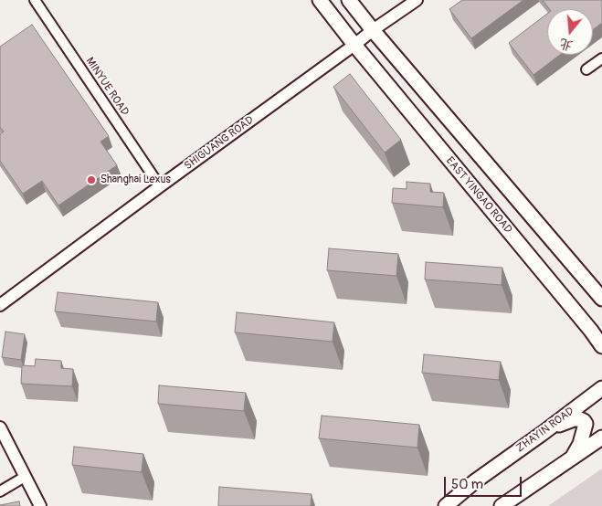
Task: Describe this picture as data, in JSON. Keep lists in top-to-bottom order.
{
  "streets": {
    "main road": ["EAST YINGAO ROAD", "ZHAYIN ROAD"],
    "street": ["MINYUE ROAD", "SHIGUANG ROAD"]
  },
  "crossings": [
    ["MINYUE ROAD", "SHIGUANG ROAD"],
    ["SHIGUANG ROAD", "EAST YINGAO ROAD"]
  ],
  "places": ["Shanghai Lexus"],
  "scale_bar": "50 m",
  "north": "bottom"
}
